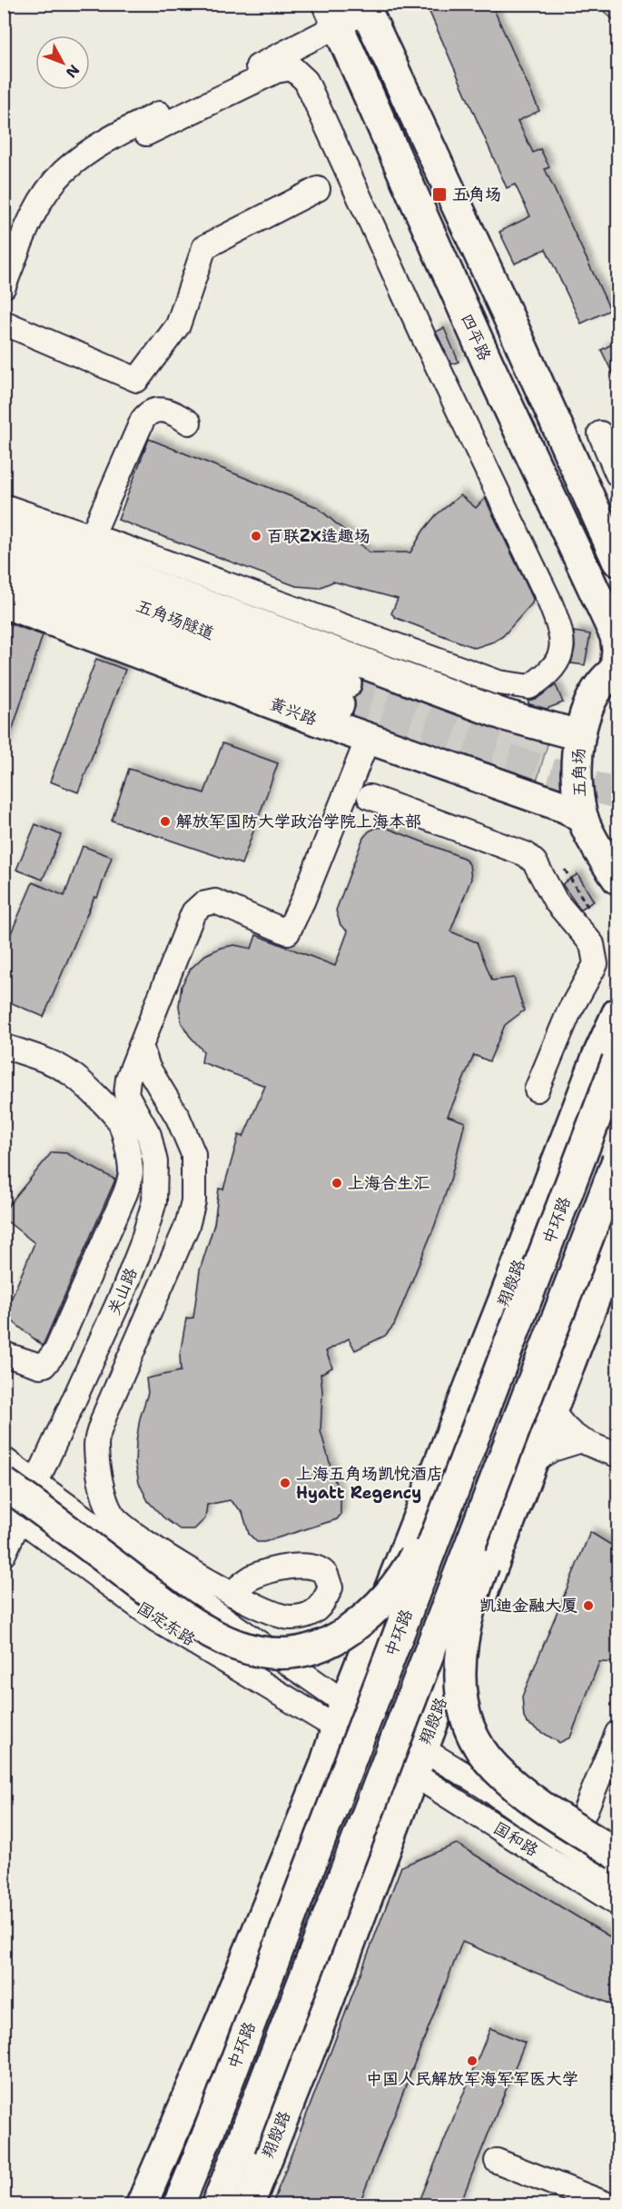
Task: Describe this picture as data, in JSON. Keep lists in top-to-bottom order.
{
  "streets": {
    "main road": [
      "四平路",
      "五角场隧道",
      "黄兴路",
      "五角场",
      "中环路",
      "翔殷路"
    ],
    "street": ["关山路", "国定东路", "国和路"]
  },
  "crossings": [
    ["四平路", "五角场"],
    ["黄兴路", "五角场"],
    ["翔殷路", "国定东路"],
    ["翔殷路", "国和路"],
    ["关山路", "国定东路"]
  ],
  "places": {
    "transit": ["五角场"],
    "other": [
      "百联ZX造趣场",
      "解放军国防大学政治学院上海本部",
      "上海合生汇",
      "上海五角场凯悦酒店 Hyatt Regency",
      "凯迪金融大厦",
      "中国人民解放军海军军医大学"
    ]
  },
  "north": "bottom right"
}
